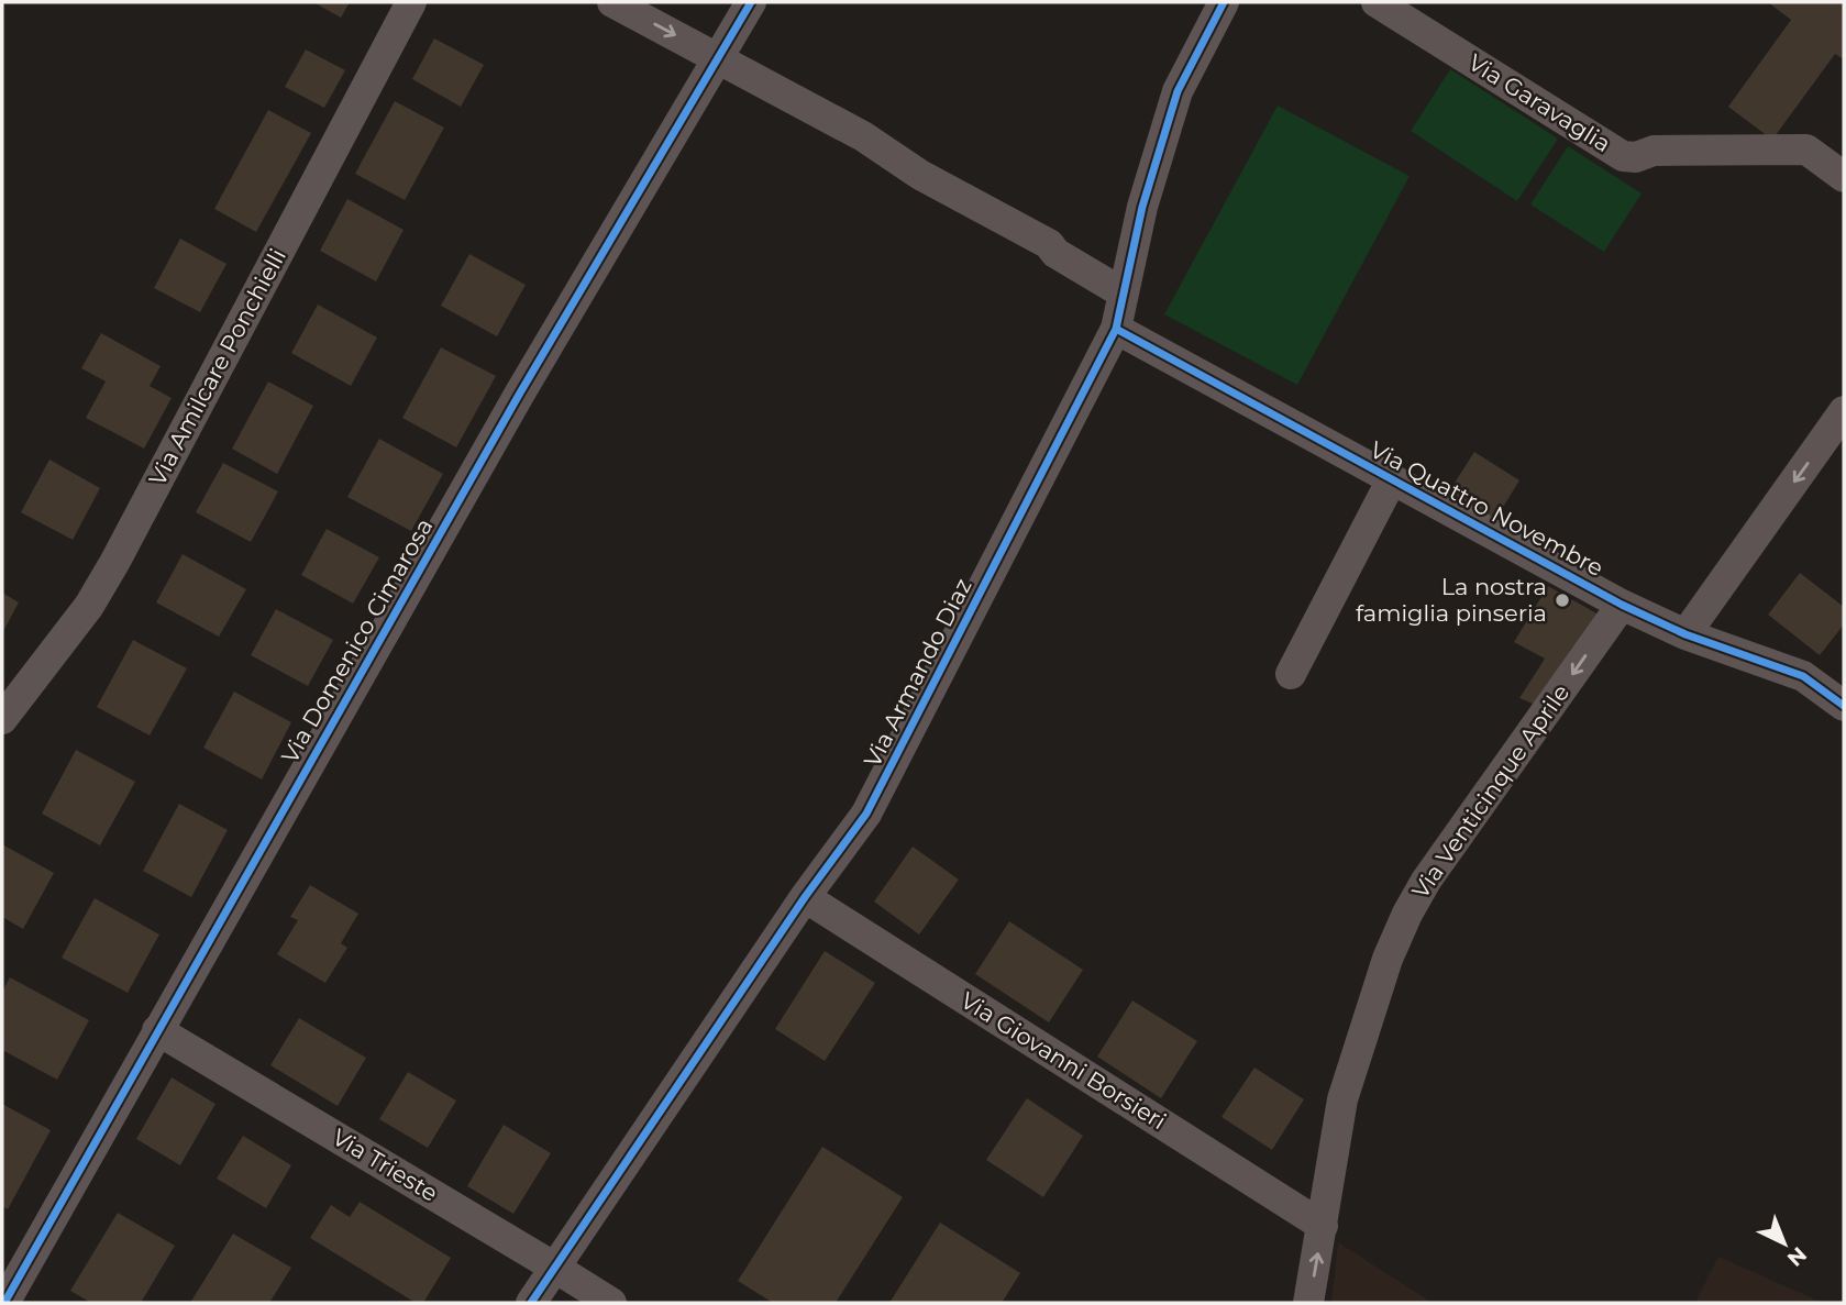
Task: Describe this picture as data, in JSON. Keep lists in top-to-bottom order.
{
  "streets": {
    "street": [
      "Via Garavaglia",
      "Via Amilcare Ponchielli",
      "Via Quattro Novembre",
      "Via Domenico Cimarosa",
      "Via Armando Diaz",
      "Via Venticinque Aprile",
      "Via Giovanni Borsieri",
      "Via Trieste"
    ]
  },
  "crossings": [
    ["Via Quattro Novembre", "Via Armando Diaz"],
    ["Via Quattro Novembre", "Via Venticinque Aprile"],
    ["Via Domenico Cimarosa", "Via Trieste"],
    ["Via Armando Diaz", "Via Giovanni Borsieri"],
    ["Via Armando Diaz", "Via Trieste"],
    ["Via Venticinque Aprile", "Via Giovanni Borsieri"]
  ],
  "places": ["La nostra famiglia pinseria"],
  "north": "bottom right"
}
